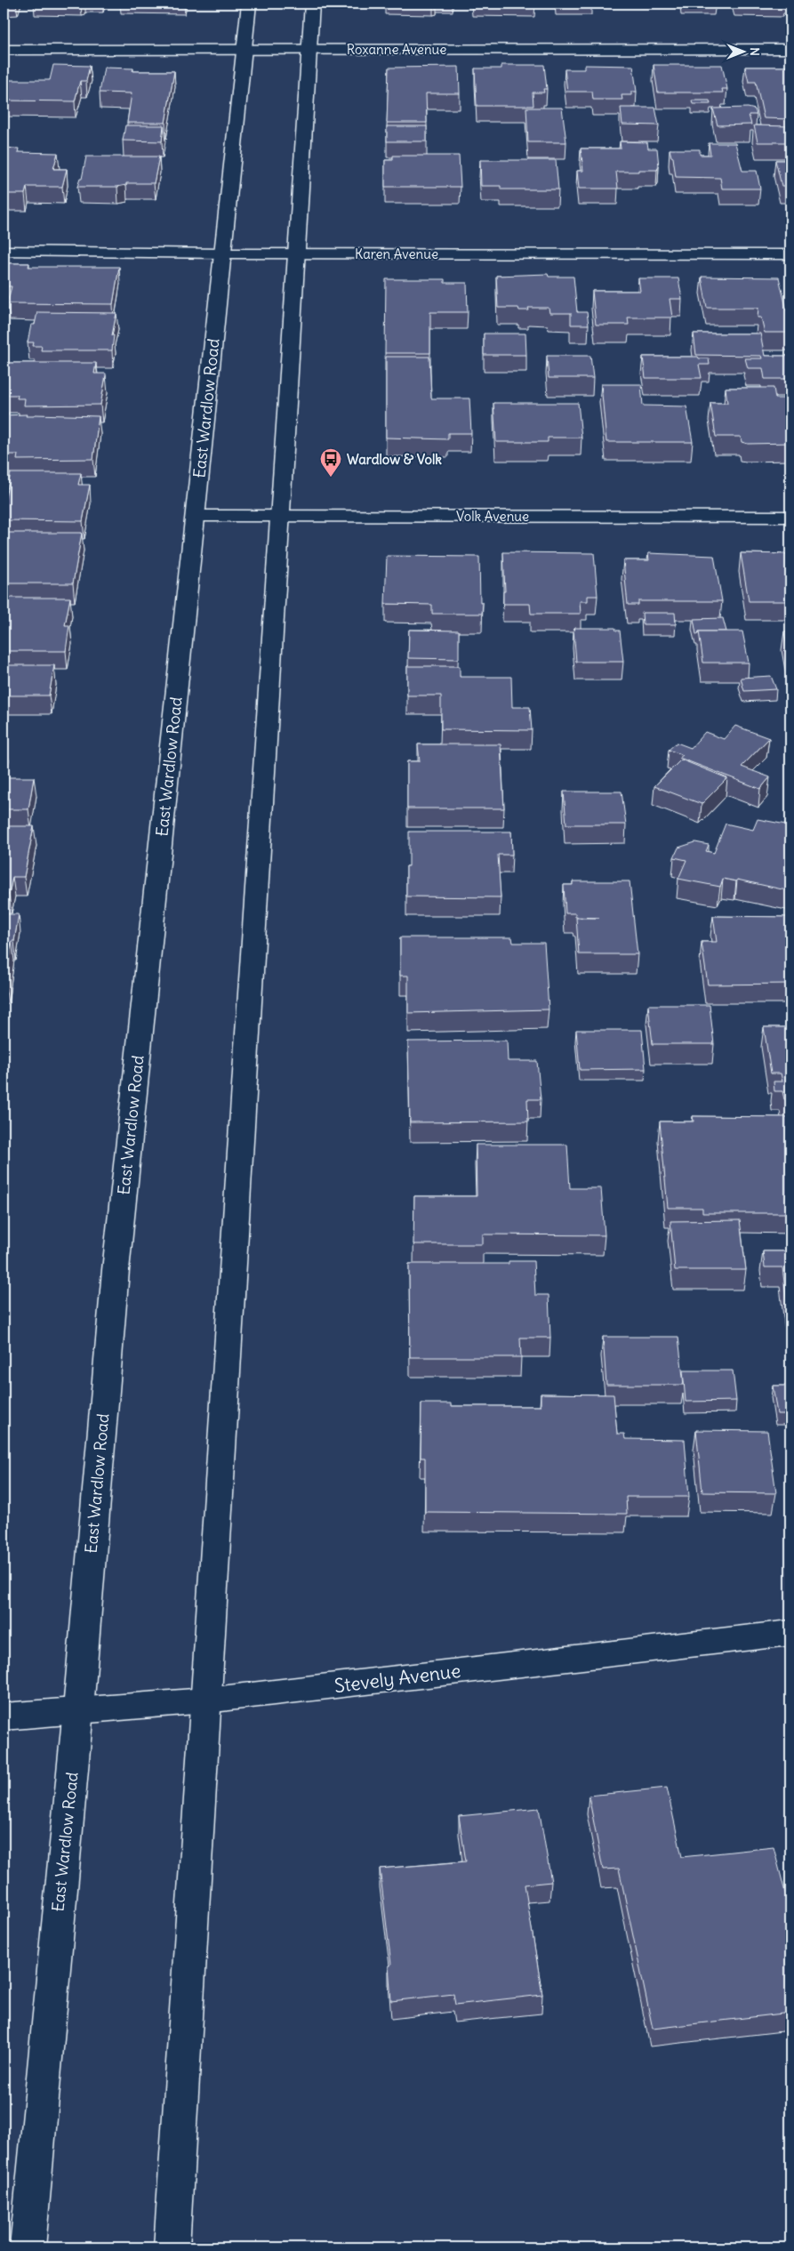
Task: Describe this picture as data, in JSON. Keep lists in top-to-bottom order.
{
  "streets": {
    "main road": [
      "Roxanne Avenue",
      "Karen Avenue",
      "East Wardlow Road",
      "Volk Avenue",
      "Stevely Avenue"
    ]
  },
  "crossings": [
    ["Roxanne Avenue", "East Wardlow Road"],
    ["Karen Avenue", "East Wardlow Road"],
    ["East Wardlow Road", "Volk Avenue"],
    ["East Wardlow Road", "Stevely Avenue"]
  ],
  "places": {
    "bus stop": ["Wardlow & Volk"]
  },
  "north": "right"
}
